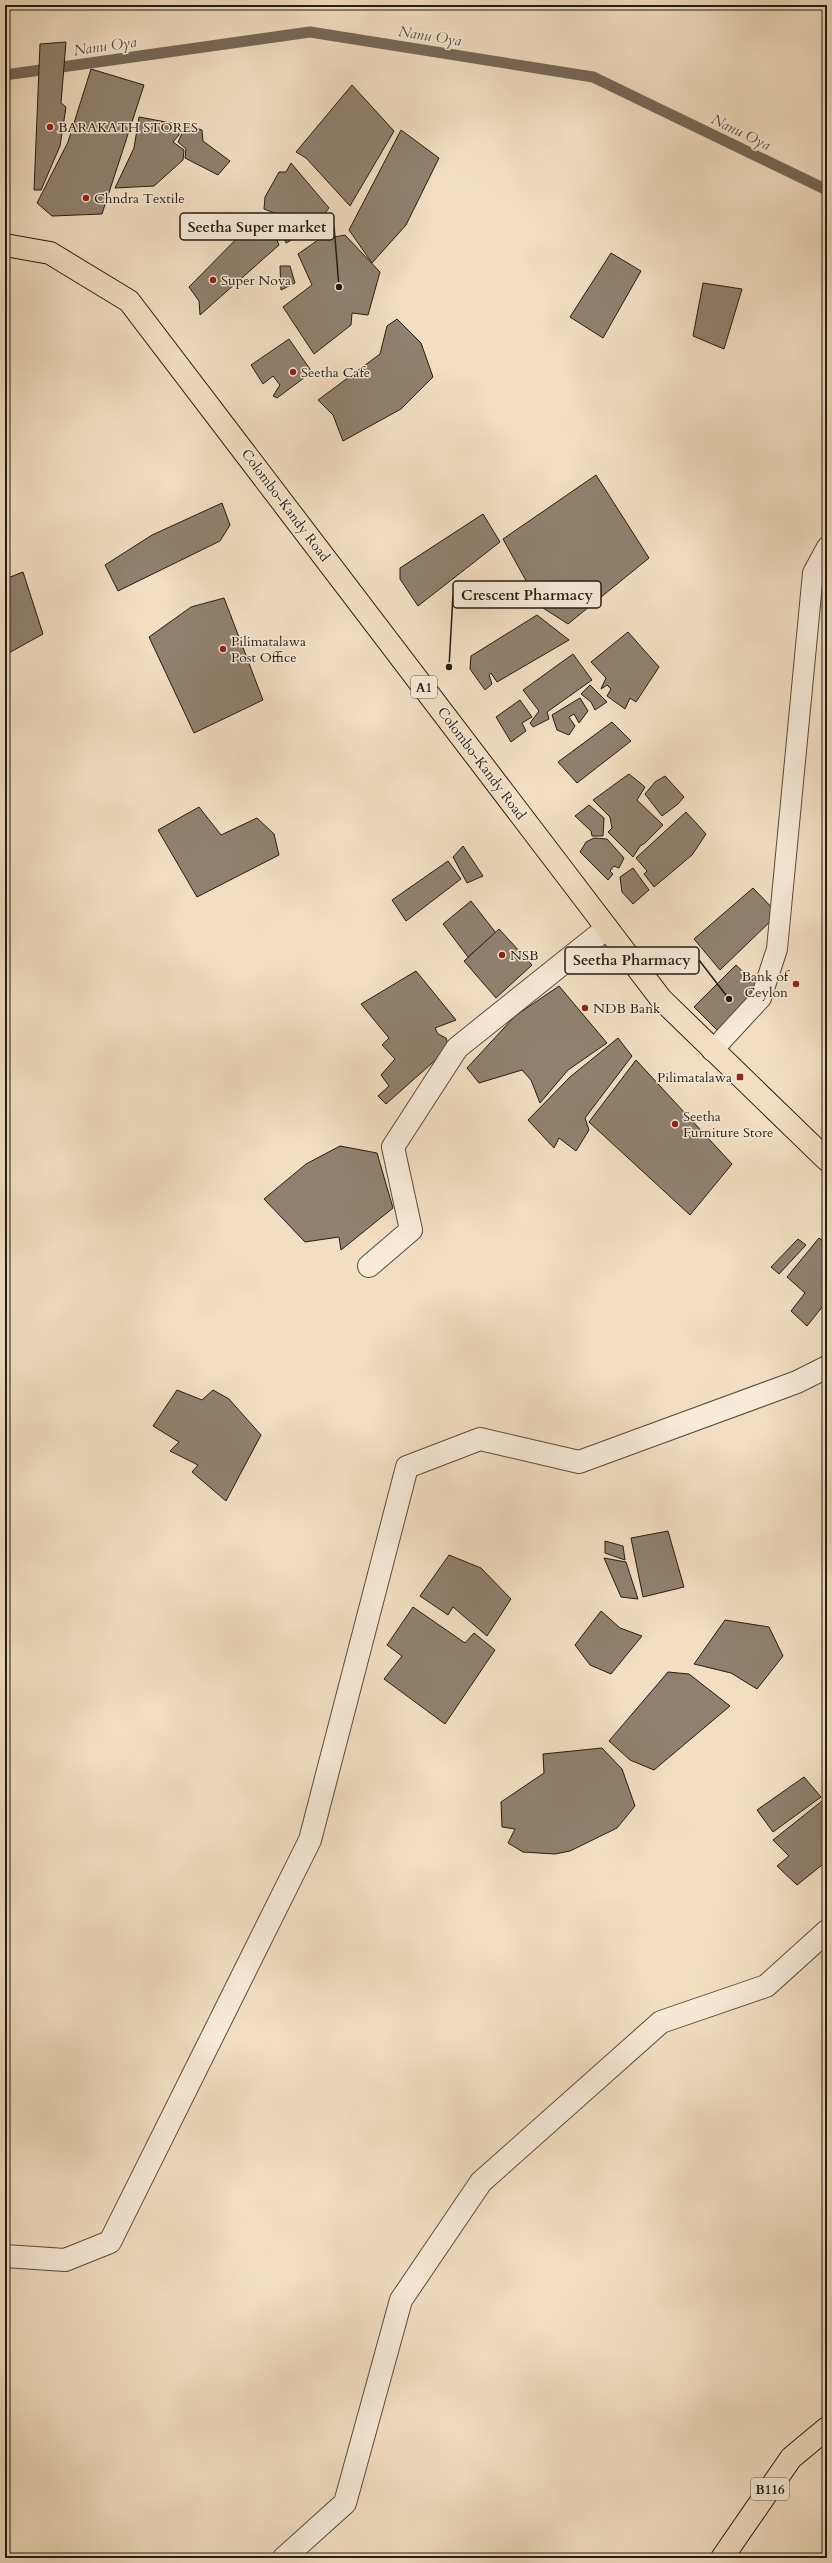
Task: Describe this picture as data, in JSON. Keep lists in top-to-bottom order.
{
  "streets": {
    "main road": ["Colombo-Kandy Road", "A1", "B116"]
  },
  "water": ["Nanu Oya"],
  "places": {
    "other": [
      "BARAKATH STORES",
      "Chndra Textile",
      "Super Nova",
      "Seetha Super market",
      "Seetha Cafe",
      "Pilimatalawa Post Office",
      "Crescent Pharmacy",
      "NSB",
      "Bank of Ceylon",
      "Seetha Pharmacy",
      "NDB Bank",
      "Seetha Furniture Store"
    ],
    "transit": ["Pilimatalawa"]
  }
}
